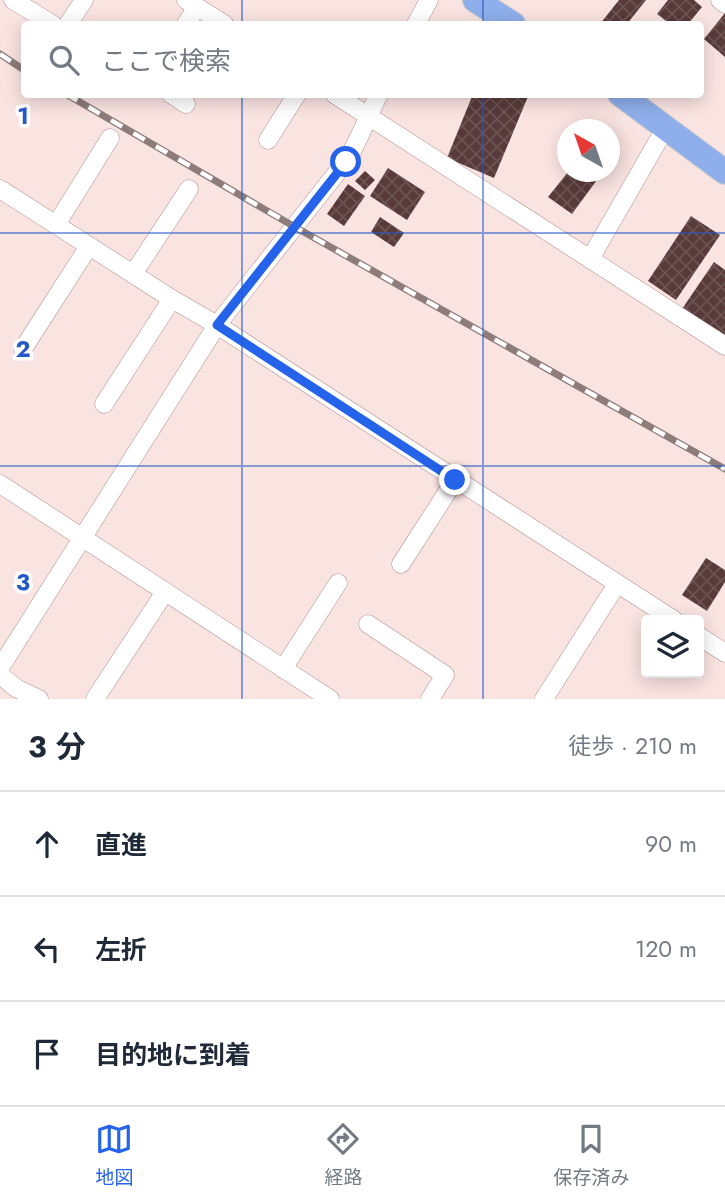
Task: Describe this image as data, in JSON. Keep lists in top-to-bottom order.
{
  "north": "top left",
  "page": {
    "search": "ここで検索",
    "heading": ["3 分", "徒歩 · 210 m"],
    "list": [
      ["直進", "90 m"],
      ["左折", "120 m"],
      "目的地に到着"
    ],
    "nav": ["地図", "経路", "保存済み"]
  },
  "grid": {
    "rows": ["1", "2", "3"]
  }
}
